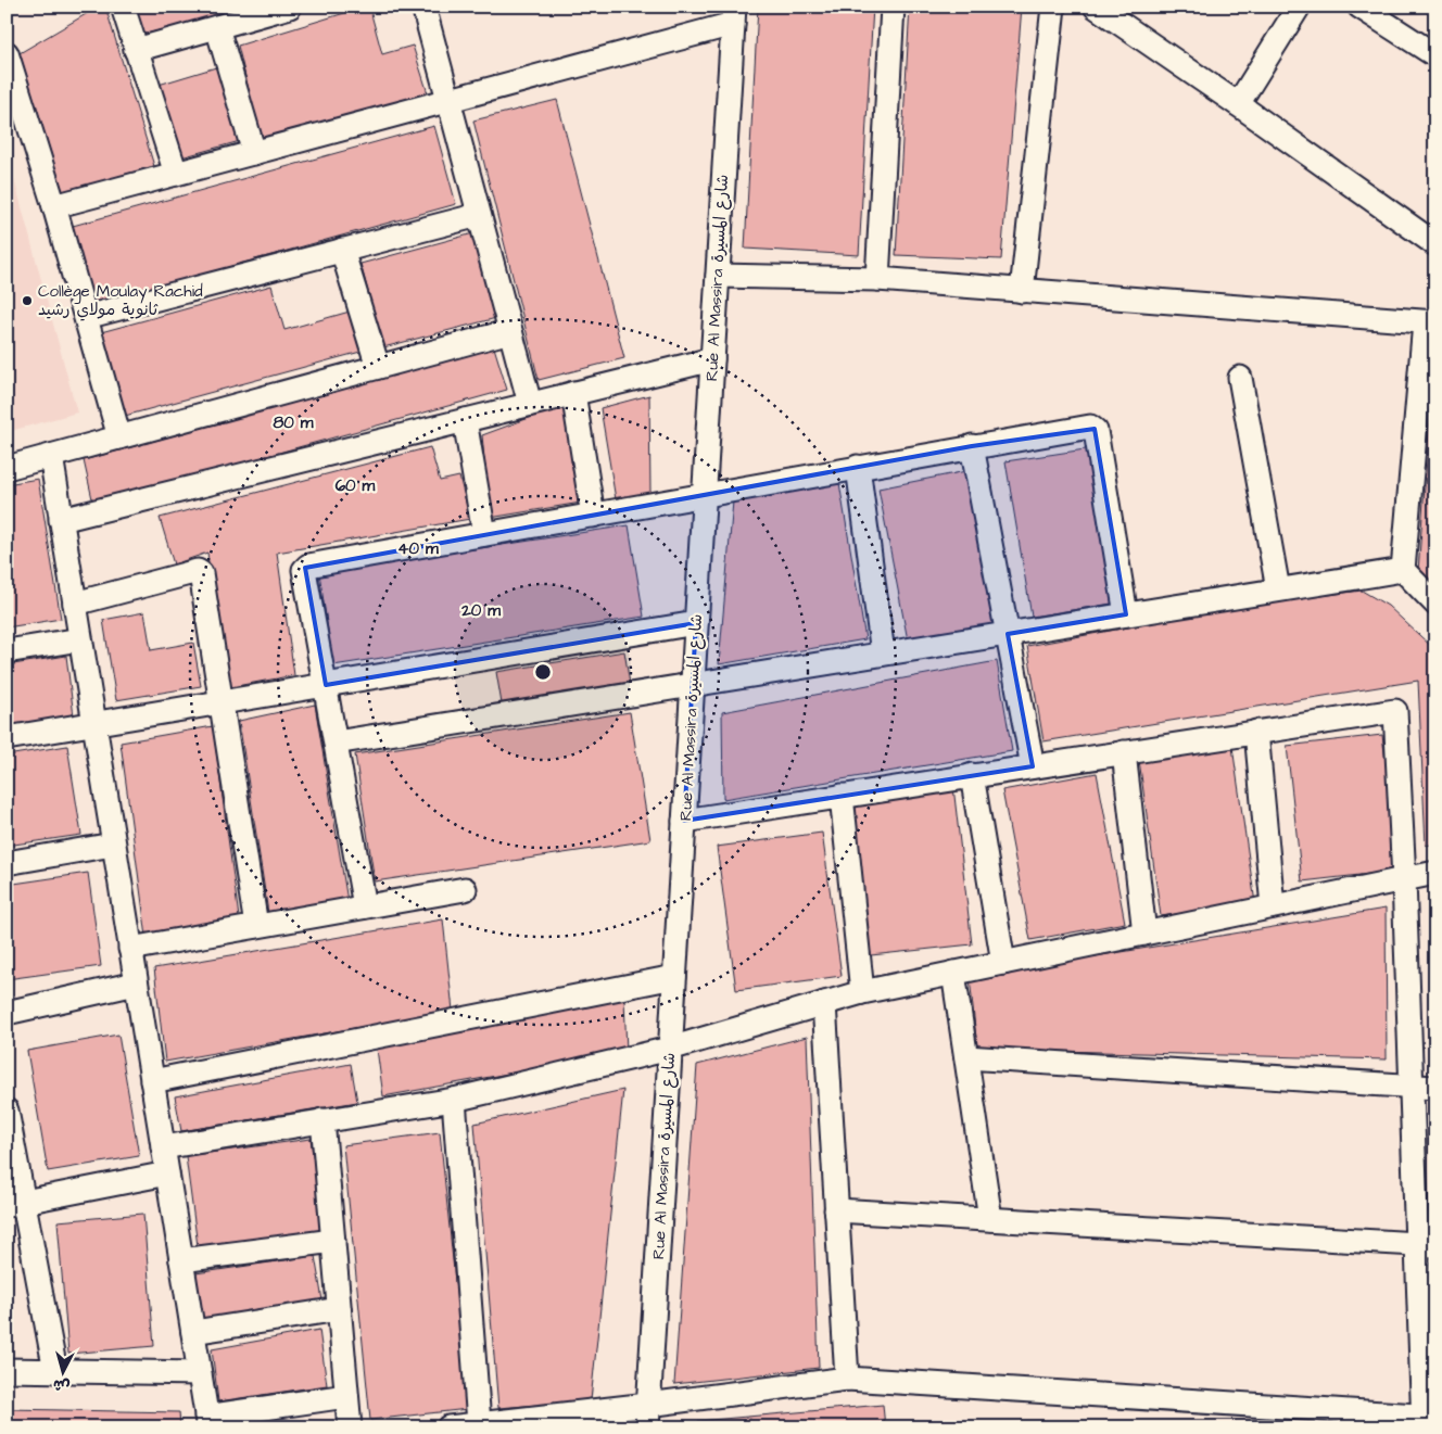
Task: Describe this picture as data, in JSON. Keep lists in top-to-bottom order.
{
  "streets": {
    "street": ["Rue Al Massira شارع المسيرة"]
  },
  "places": ["Collège Moulay Rachid ثانوية مولاي رشيد"],
  "north": "bottom",
  "rings": [
    "80 m",
    "60 m",
    "40 m",
    "20 m"
  ]
}
